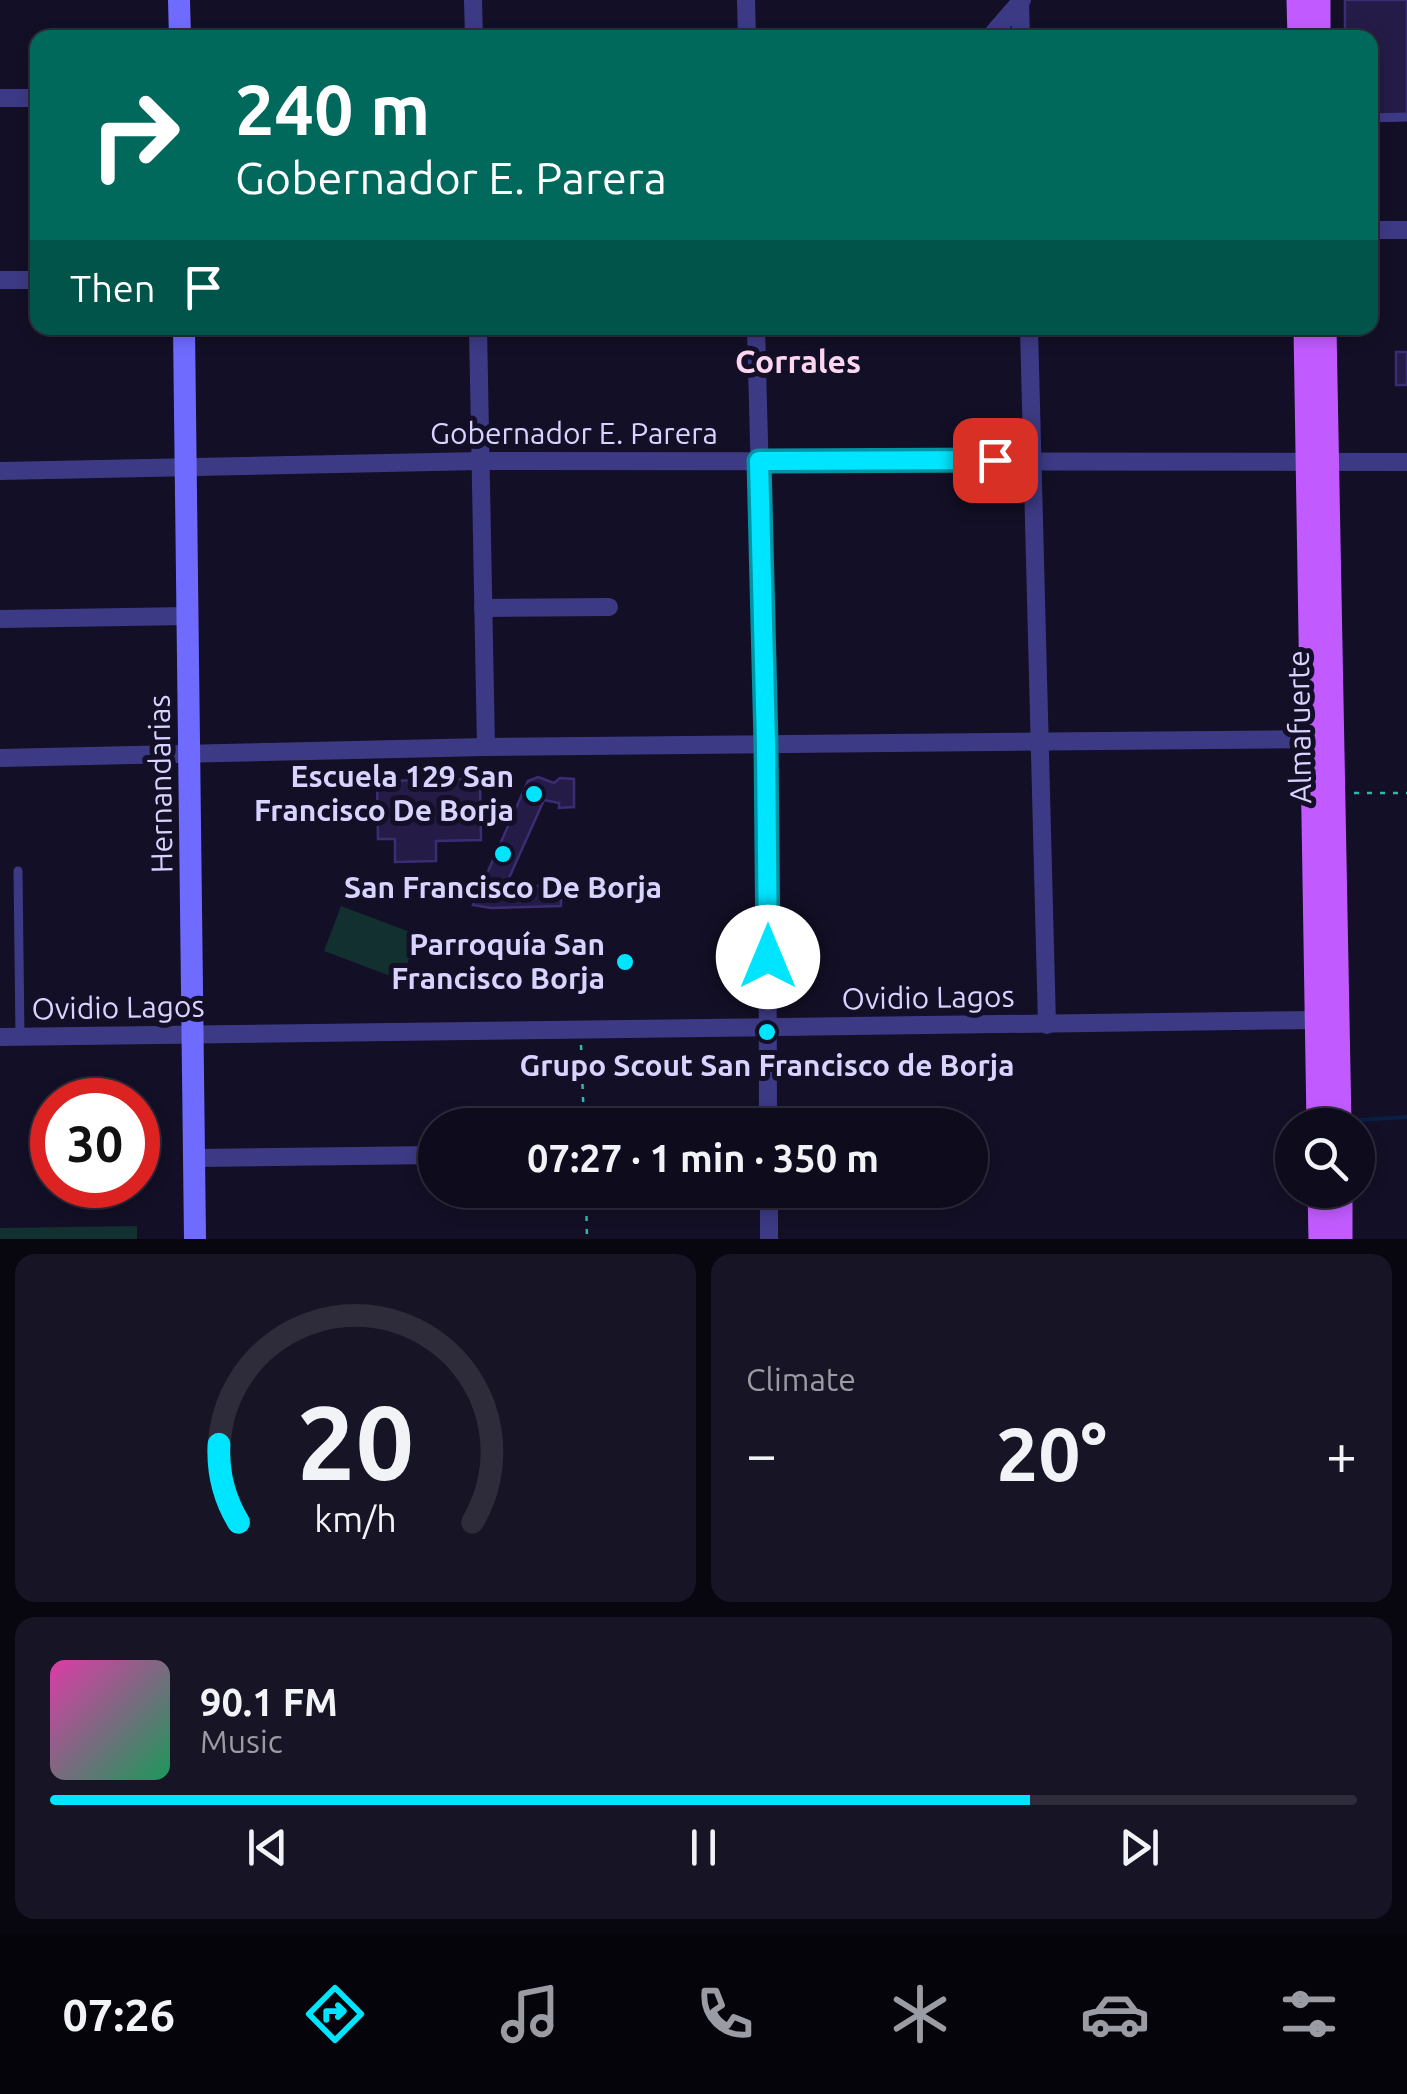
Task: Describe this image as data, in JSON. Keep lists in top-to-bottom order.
{
  "streets": {
    "main road": ["Almafuerte"],
    "street": ["Gobernador E. Parera", "Hernandarias", "Ovidio Lagos"]
  },
  "crossings": [
    ["Gobernador E. Parera", "Almafuerte"],
    ["Gobernador E. Parera", "Hernandarias"],
    ["Almafuerte", "Ovidio Lagos"],
    ["Hernandarias", "Ovidio Lagos"]
  ],
  "districts": ["Corrales"],
  "places": [
    "Escuela 129 San Francisco De Borja",
    "San Francisco De Borja",
    "Parroquía San Francisco Borja",
    "Grupo Scout San Francisco de Borja"
  ],
  "page": {
    "turn": ["240 m", "Gobernador E. Parera"],
    "then": "Then",
    "limit": "30",
    "trip": "07:27 · 1 min · 350 m",
    "tile": "Climate",
    "heat": ["−", "20°", "+"],
    "song": ["90.1 FM", "Music"],
    "tabs": "07:26",
    "gauge": ["20", "km/h"]
  }
}
